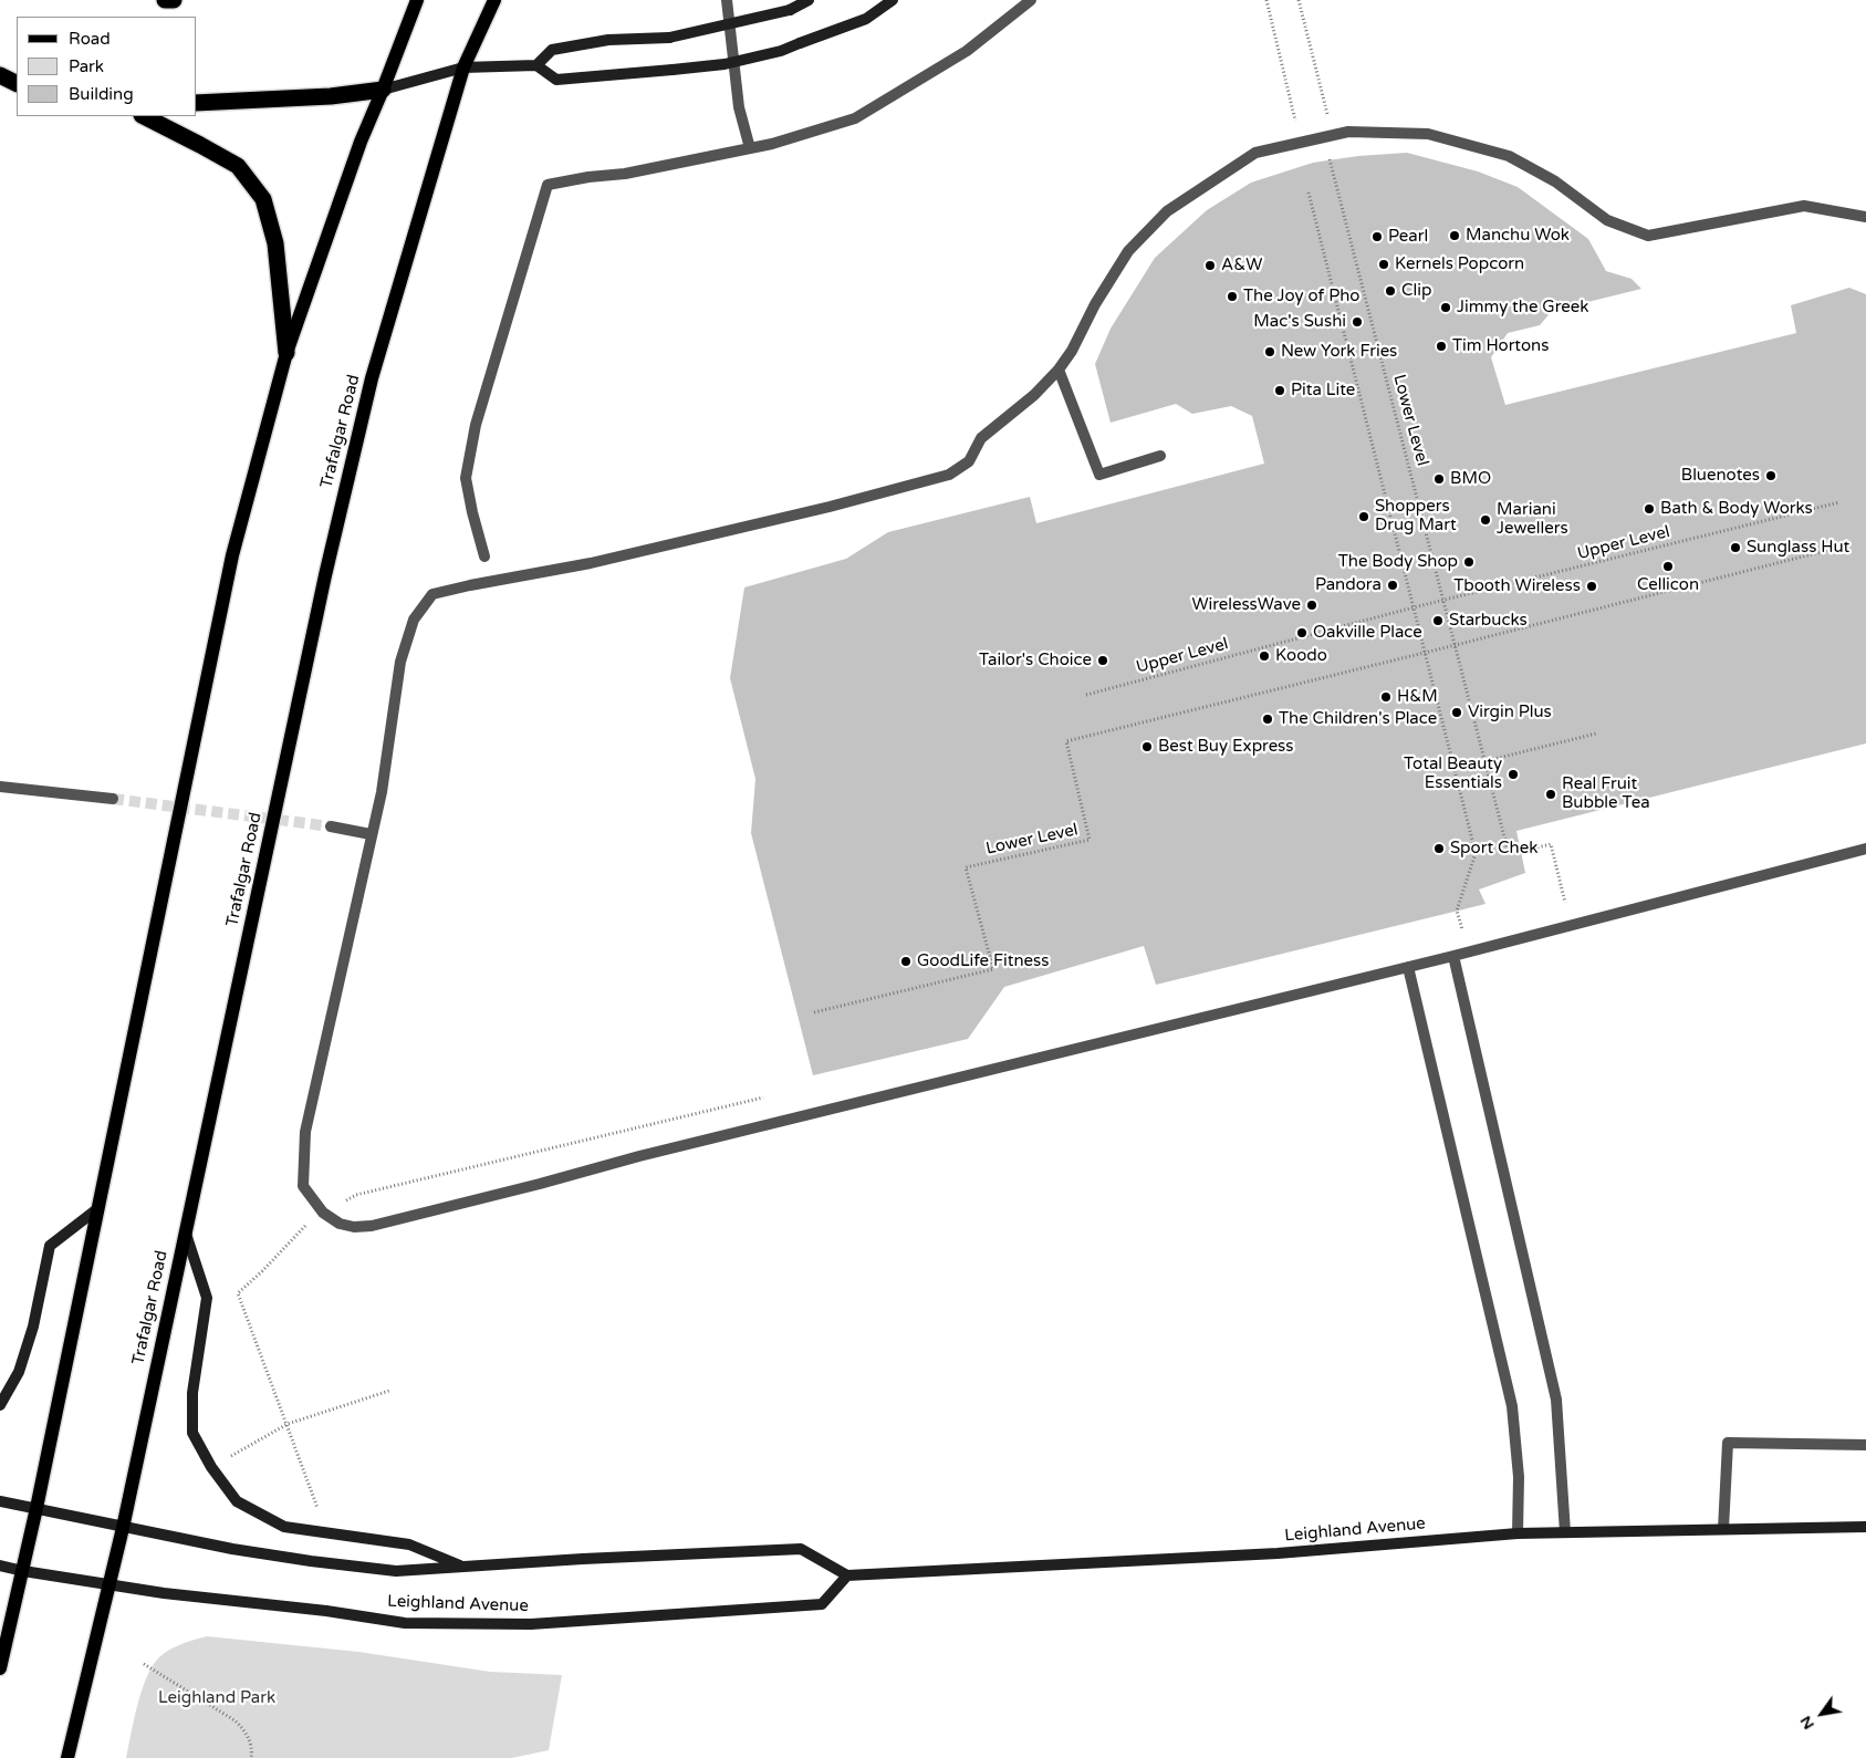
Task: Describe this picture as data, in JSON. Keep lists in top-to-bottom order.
{
  "streets": {
    "main road": ["Trafalgar Road"],
    "street": ["Leighland Avenue"],
    "path": ["Lower Level", "Upper Level"]
  },
  "crossings": [
    ["Trafalgar Road", "Leighland Avenue"]
  ],
  "parks": ["Leighland Park"],
  "places": [
    "Manchu Wok",
    "Pearl",
    "Kernels Popcorn",
    "A&W",
    "Clip",
    "The Joy of Pho",
    "Jimmy the Greek",
    "Mac's Sushi",
    "Tim Hortons",
    "New York Fries",
    "Pita Lite",
    "Bluenotes",
    "BMO",
    "Bath & Body Works",
    "Shoppers Drug Mart",
    "Mariani Jewellers",
    "Sunglass Hut",
    "The Body Shop",
    "Cellicon",
    "Pandora",
    "Tbooth Wireless",
    "WirelessWave",
    "Starbucks",
    "Oakville Place",
    "Koodo",
    "Tailor's Choice",
    "H&M",
    "Virgin Plus",
    "The Children's Place",
    "Best Buy Express",
    "Total Beauty Essentials",
    "Real Fruit Bubble Tea",
    "Sport Chek",
    "GoodLife Fitness"
  ],
  "legend": ["Road", "Park", "Building"],
  "north": "bottom left"
}
